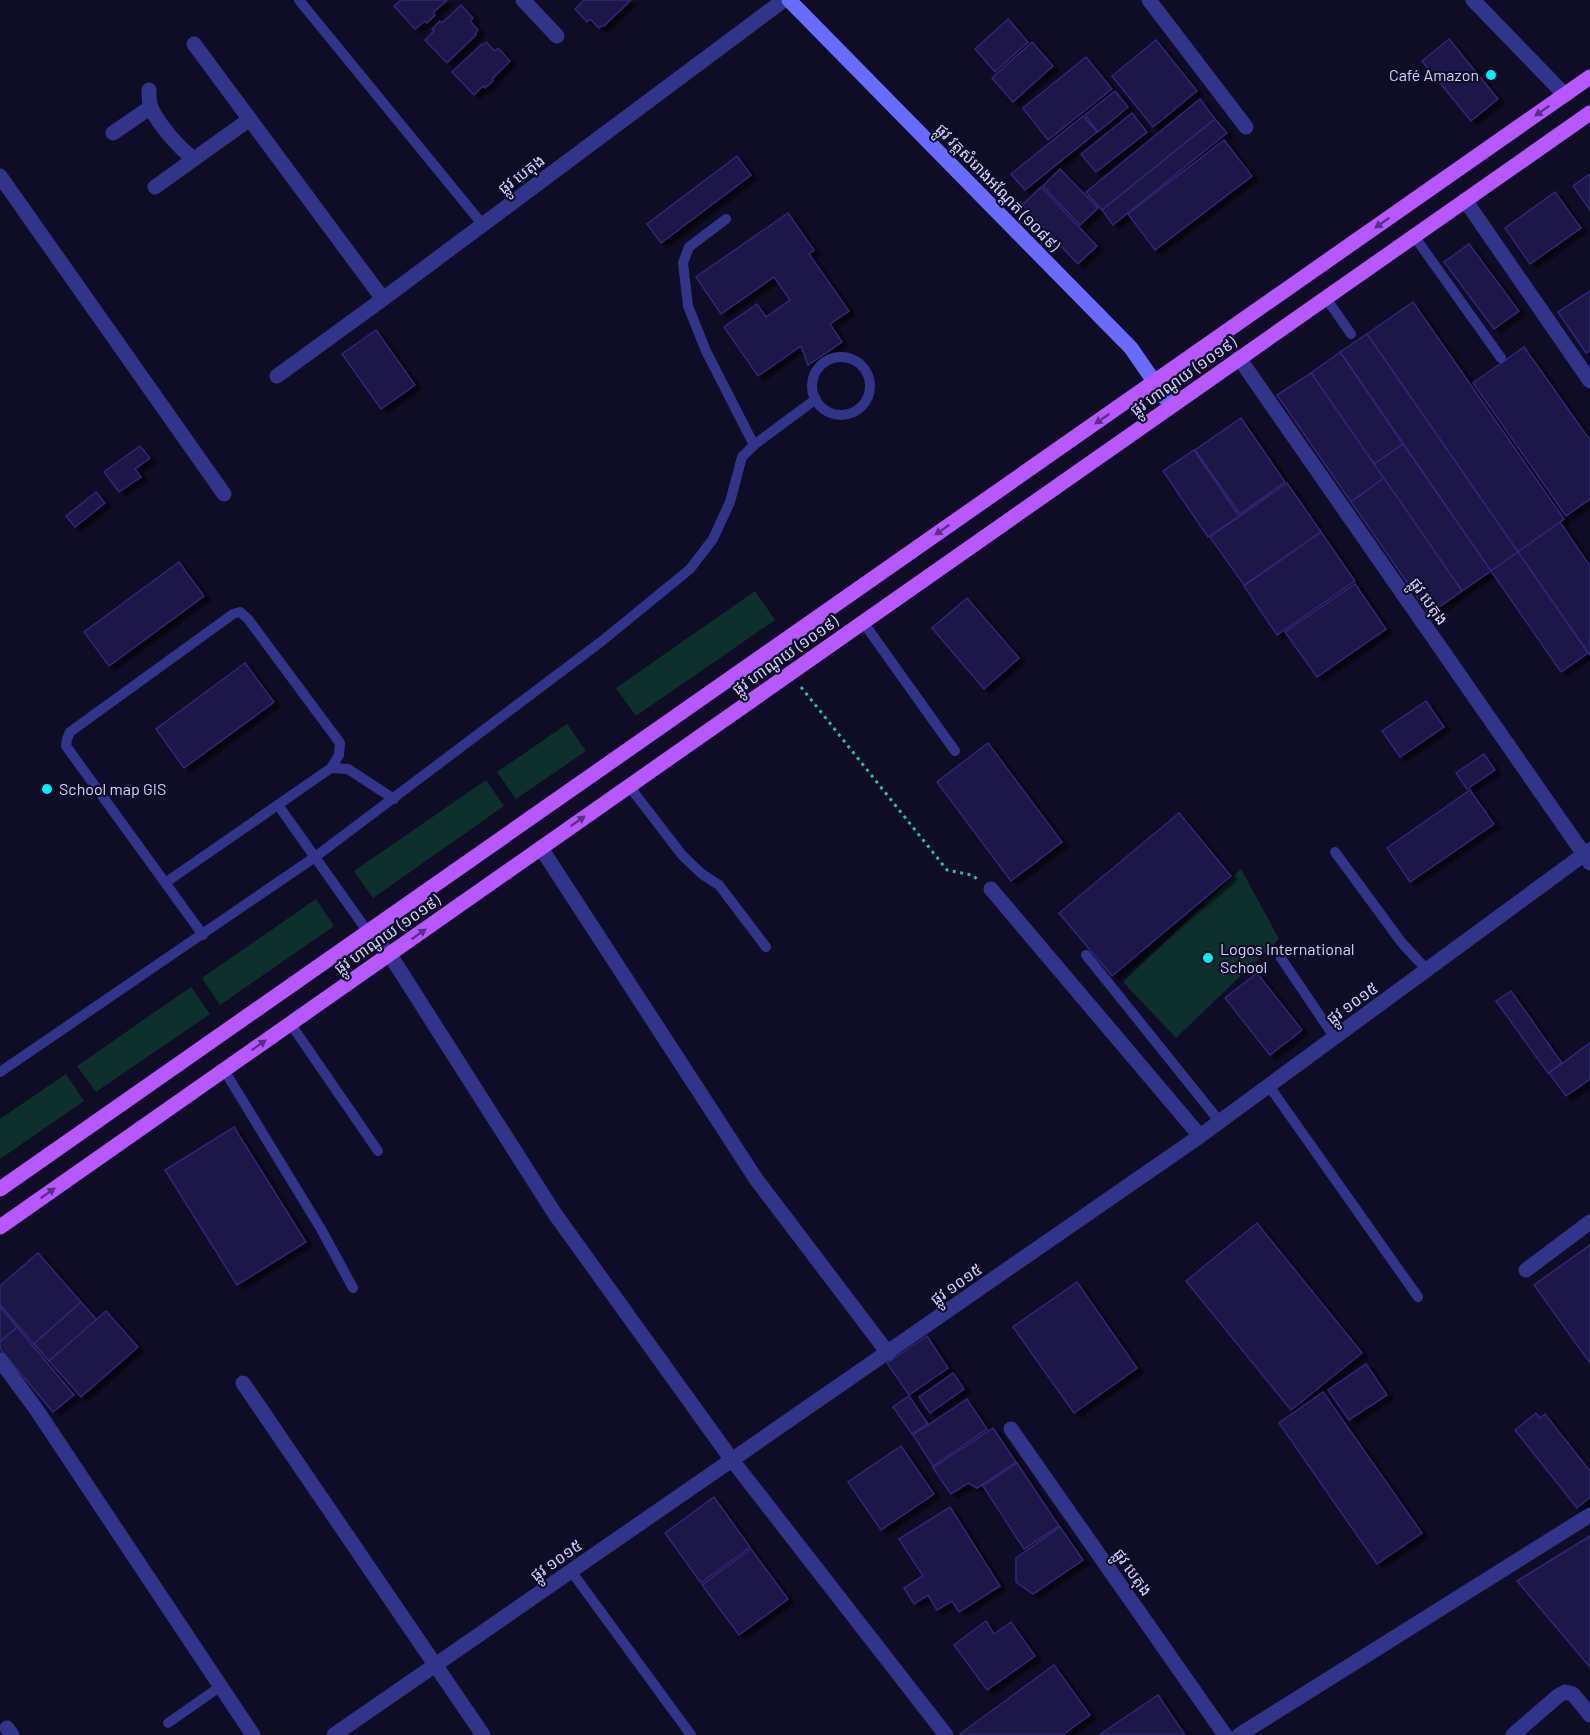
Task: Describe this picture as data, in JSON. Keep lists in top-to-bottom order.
{
  "streets": {
    "main road": ["ផ្លូវ វត្តសំរោងអណ្ដែត (១០៨៩)", "ផ្លូវ ហាណូយ (១០១៩)"],
    "street": ["ផ្លូវ បេតុង", "ផ្លូវ ១០១៥"]
  },
  "crossings": [
    ["ផ្លូវ បេតុង", "ផ្លូវ ហាណូយ (១០១៩)"],
    ["ផ្លូវ បេតុង", "ផ្លូវ ១០១៥"],
    ["ផ្លូវ វត្តសំរោងអណ្ដែត (១០៨៩)", "ផ្លូវ ហាណូយ (១០១៩)"]
  ],
  "places": ["Café Amazon", "School map GIS", "Logos International School"]
}
